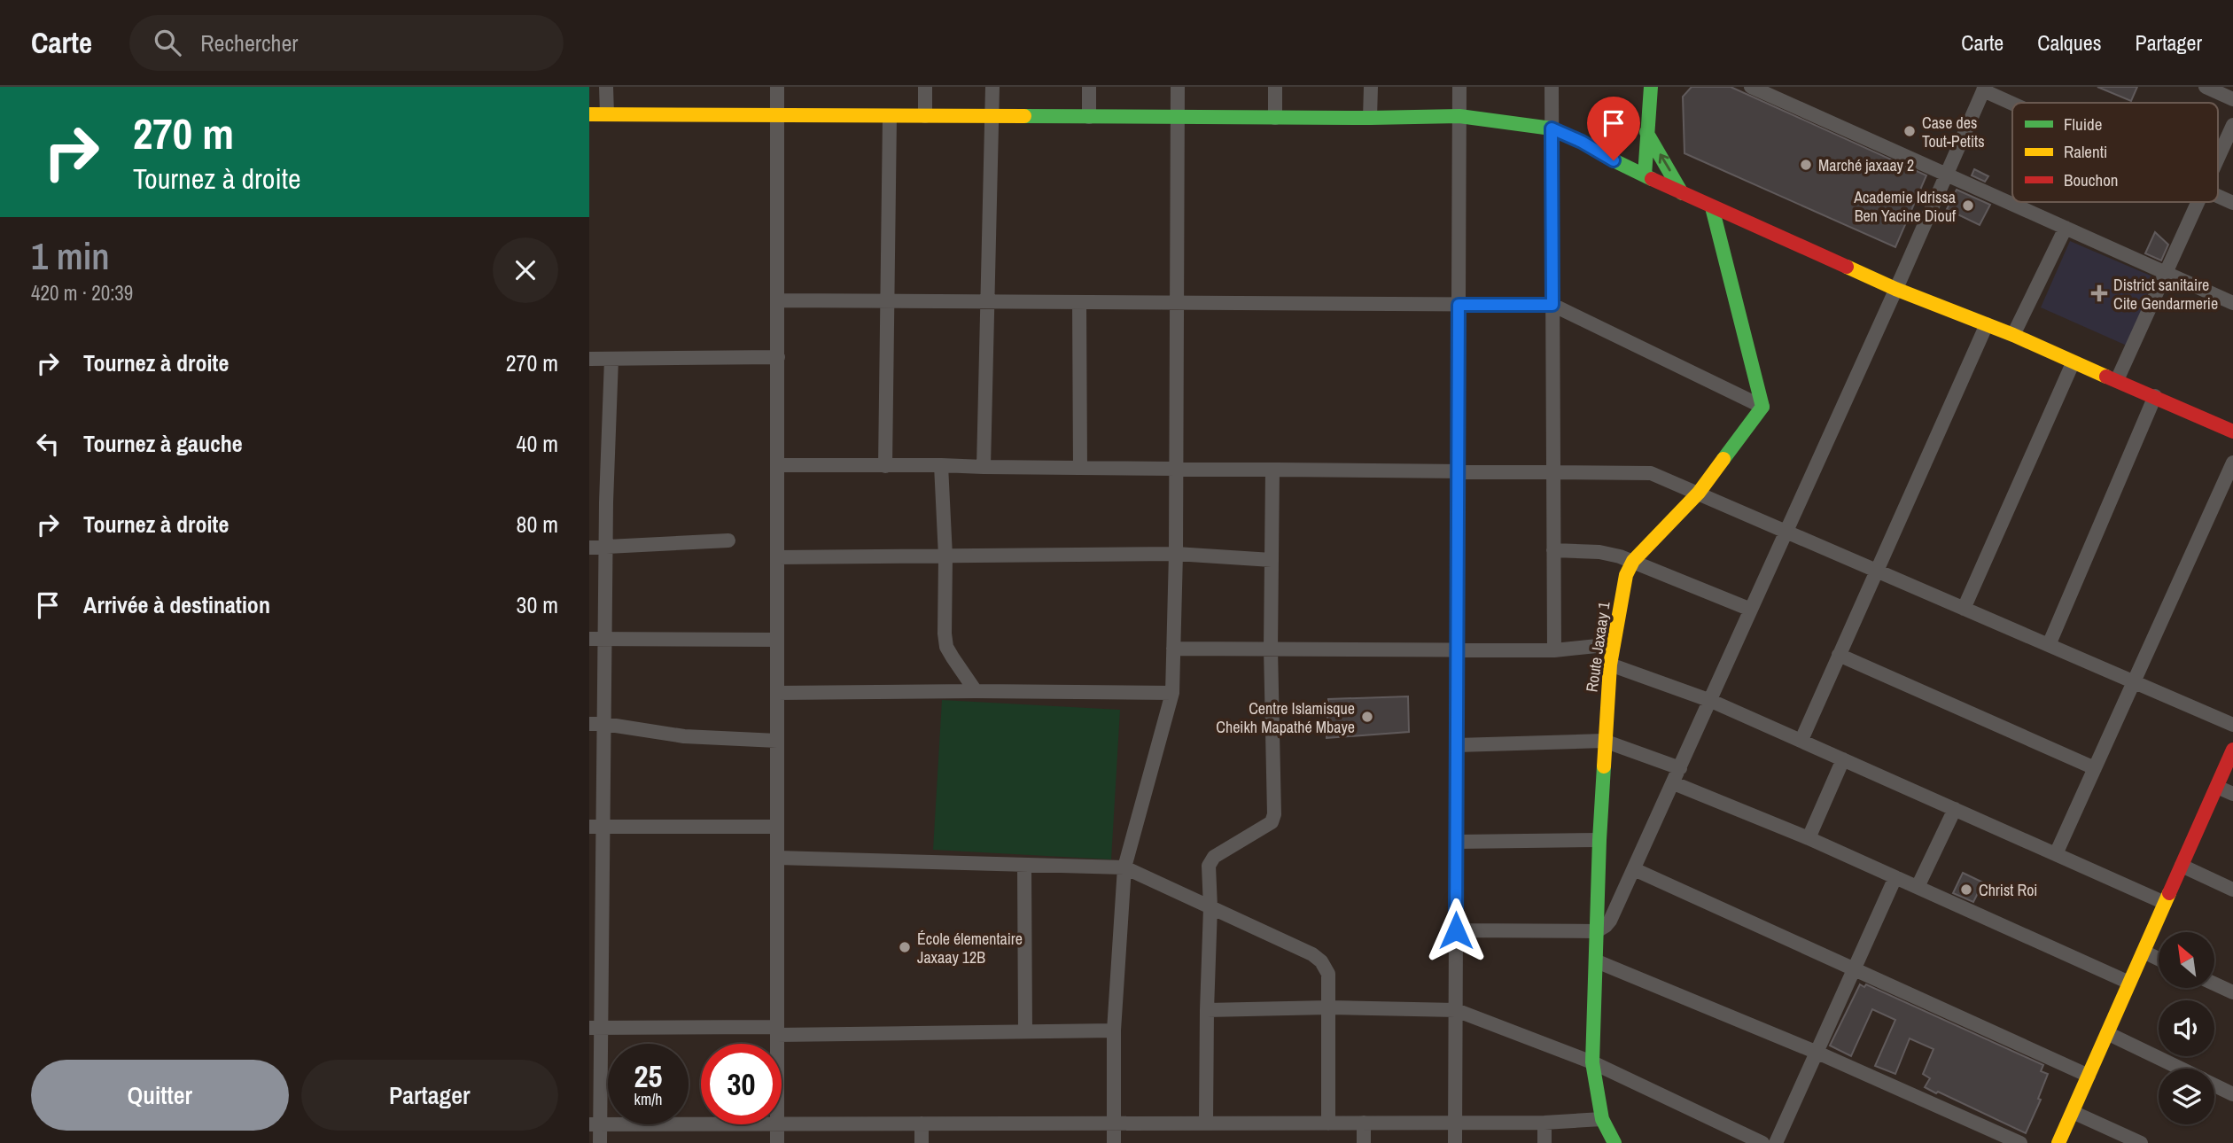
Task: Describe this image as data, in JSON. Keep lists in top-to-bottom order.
{
  "streets": {
    "street": ["Route Jaxaay 1"]
  },
  "places": {
    "other": [
      "Case des Tout-Petits",
      "Marché jaxaay 2",
      "Academie Idrissa Ben Yacine Diouf",
      "Centre Islamisque Cheikh Mapathé Mbaye",
      "Christ Roi",
      "École élementaire Jaxaay 12B"
    ],
    "health": ["District sanitaire Cite Gendarmerie"]
  },
  "legend": ["Fluide", "Ralenti", "Bouchon"],
  "north": "top left",
  "page": {
    "header": "Carte",
    "search": "Rechercher",
    "nav": ["Carte", "Calques", "Partager"],
    "turn": ["270 m", "Tournez à droite"],
    "heading": ["1 min", "420 m · 20:39"],
    "list": [
      {
        "name": "Tournez à droite",
        "value": "270 m"
      },
      {
        "name": "Tournez à gauche",
        "value": "40 m"
      },
      {
        "name": "Tournez à droite",
        "value": "80 m"
      },
      {
        "name": "Arrivée à destination",
        "value": "30 m"
      }
    ],
    "speed": "25 km/h",
    "limit": "30",
    "buttons": ["Quitter", "Partager"]
  }
}
